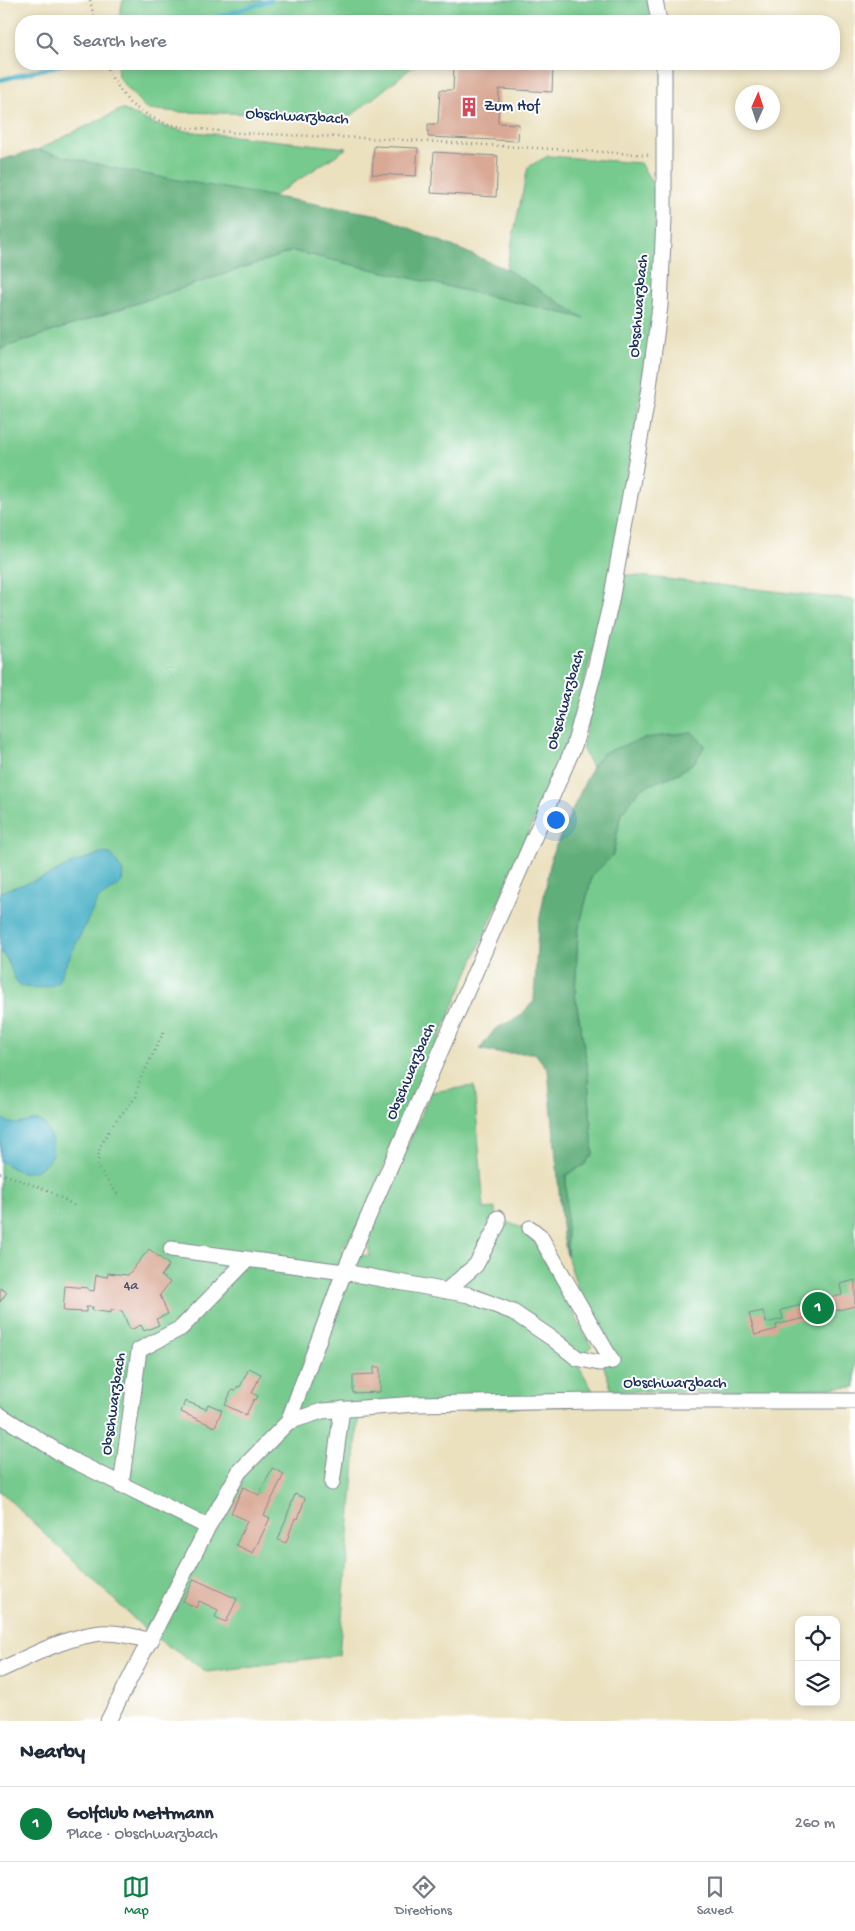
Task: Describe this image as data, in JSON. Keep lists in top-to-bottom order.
{
  "streets": {
    "street": ["Obschwarzbach"]
  },
  "places": {
    "building": ["Zum Hof"]
  },
  "house_numbers": ["4a"],
  "north": "top",
  "page": {
    "search": "Search here",
    "pins": "1",
    "heading": "Nearby",
    "list": [
      {
        "mark": "1",
        "name": "Golfclub Mettmann",
        "note": "Place · Obschwarzbach",
        "value": "260 m"
      }
    ],
    "nav": ["Map", "Directions", "Saved"]
  }
}
